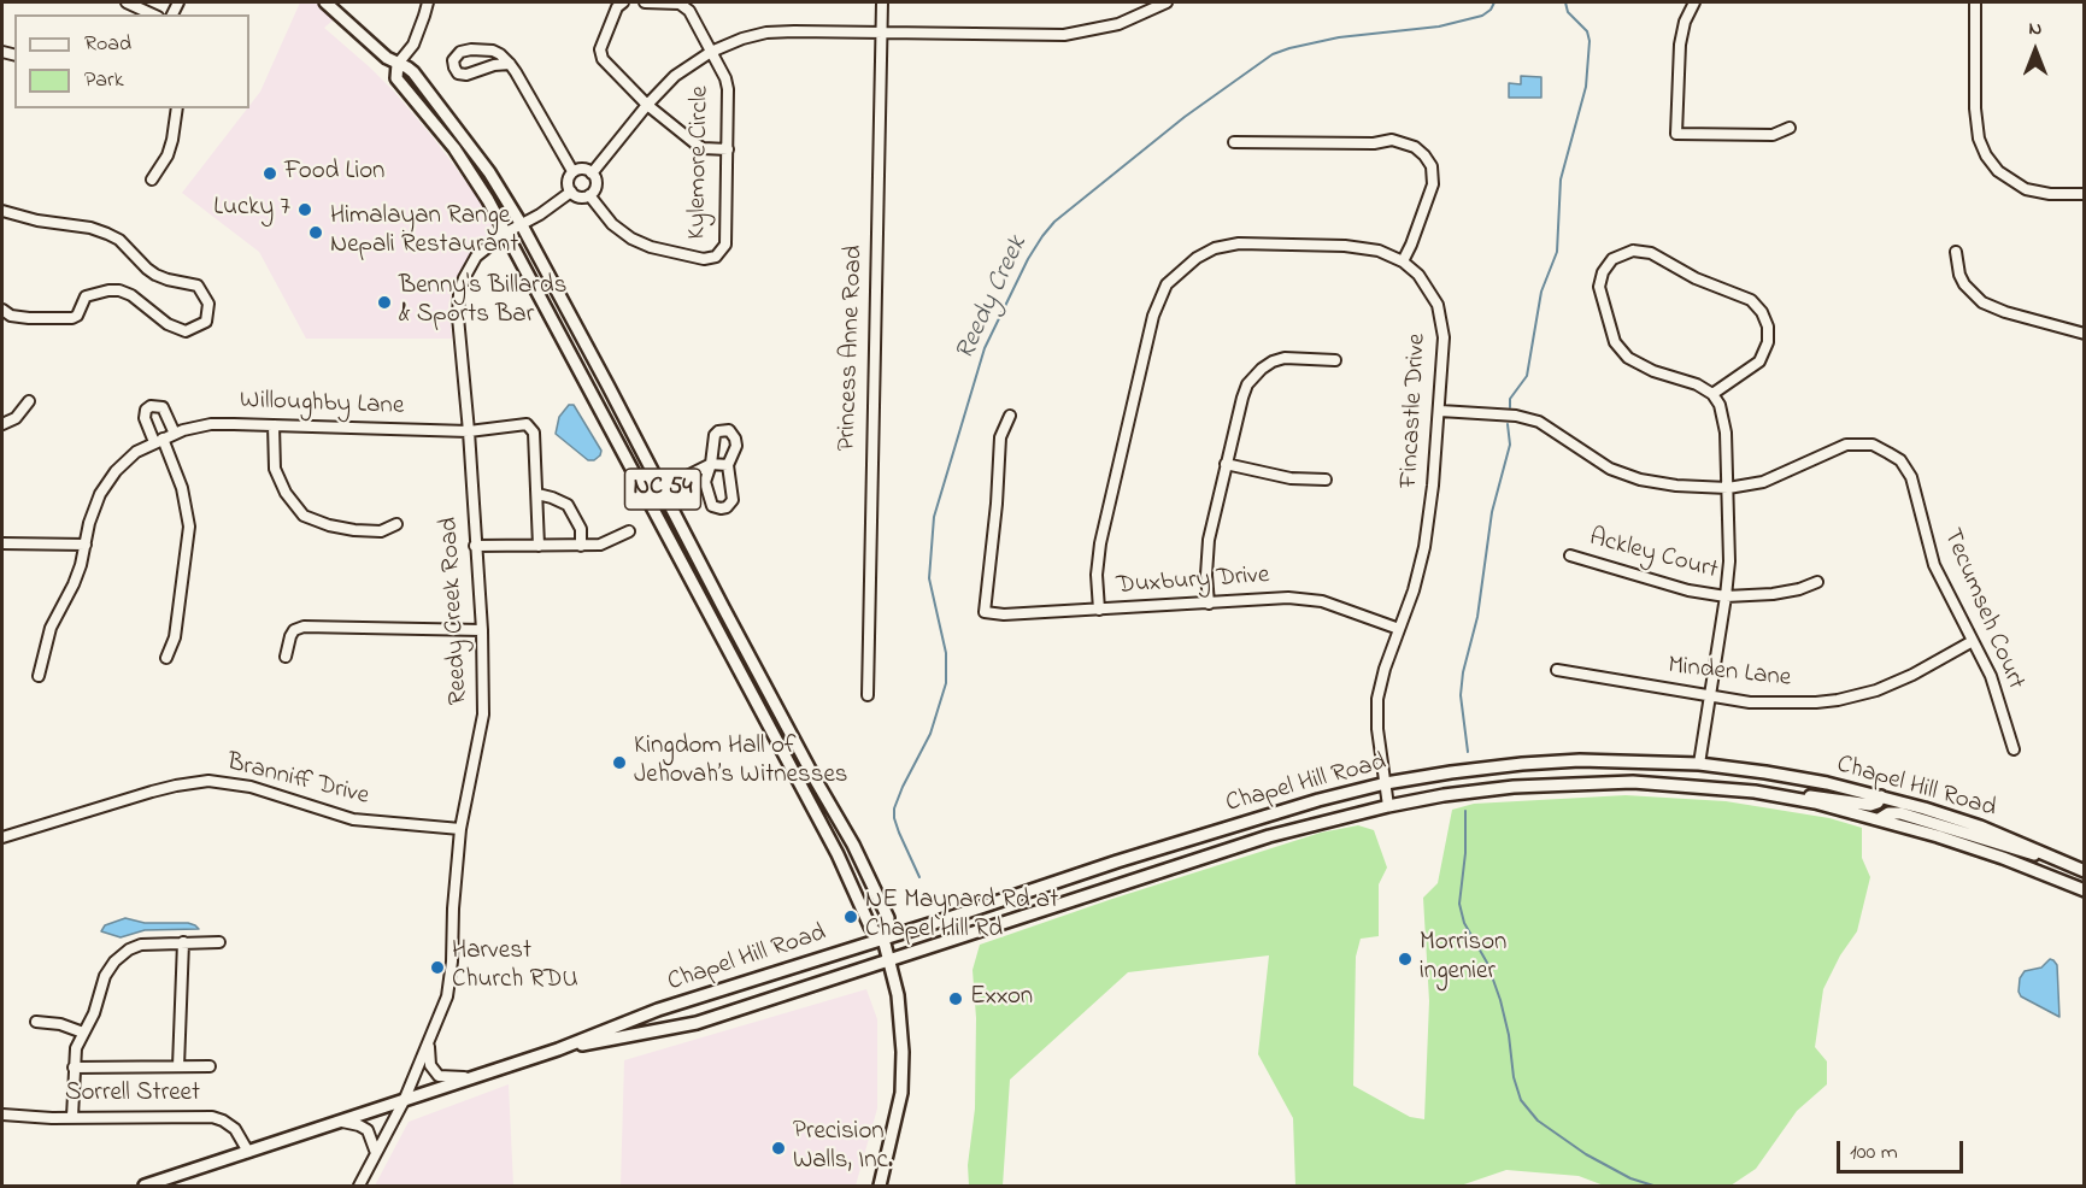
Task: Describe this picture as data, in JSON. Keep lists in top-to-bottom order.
{
  "streets": {
    "main road": ["NC 54", "Chapel Hill Road"],
    "street": [
      "Kylemore Circle",
      "Princess Anne Road",
      "Willoughby Lane",
      "Fincastle Drive",
      "Ackley Court",
      "Duxbury Drive",
      "Tecumseh Court",
      "Reedy Creek Road",
      "Minden Lane",
      "Branniff Drive",
      "Sorrell Street"
    ]
  },
  "crossings": [
    ["Kylemore Circle", "Reedy Creek Road"],
    ["Willoughby Lane", "Reedy Creek Road"],
    ["Fincastle Drive", "Duxbury Drive"],
    ["Fincastle Drive", "Tecumseh Court"],
    ["Fincastle Drive", "Chapel Hill Road"],
    ["NC 54", "Reedy Creek Road"],
    ["NC 54", "Chapel Hill Road"],
    ["Tecumseh Court", "Minden Lane"],
    ["Reedy Creek Road", "Branniff Drive"],
    ["Reedy Creek Road", "Chapel Hill Road"],
    ["Chapel Hill Road", "Sorrell Street"]
  ],
  "water": ["Reedy Creek"],
  "places": [
    "Food Lion",
    "Lucky 7",
    "Himalayan Range Nepali Restaurant",
    "Benny's Billards & Sports Bar",
    "Kingdom Hall of Jehovah’s Witnesses",
    "NE Maynard Rd at Chapel Hill Rd",
    "Morrison ingenier",
    "Harvest Church RDU",
    "Exxon",
    "Precision Walls, Inc."
  ],
  "legend": ["Road", "Park"],
  "scale_bar": "100 m",
  "north": "top"
}
